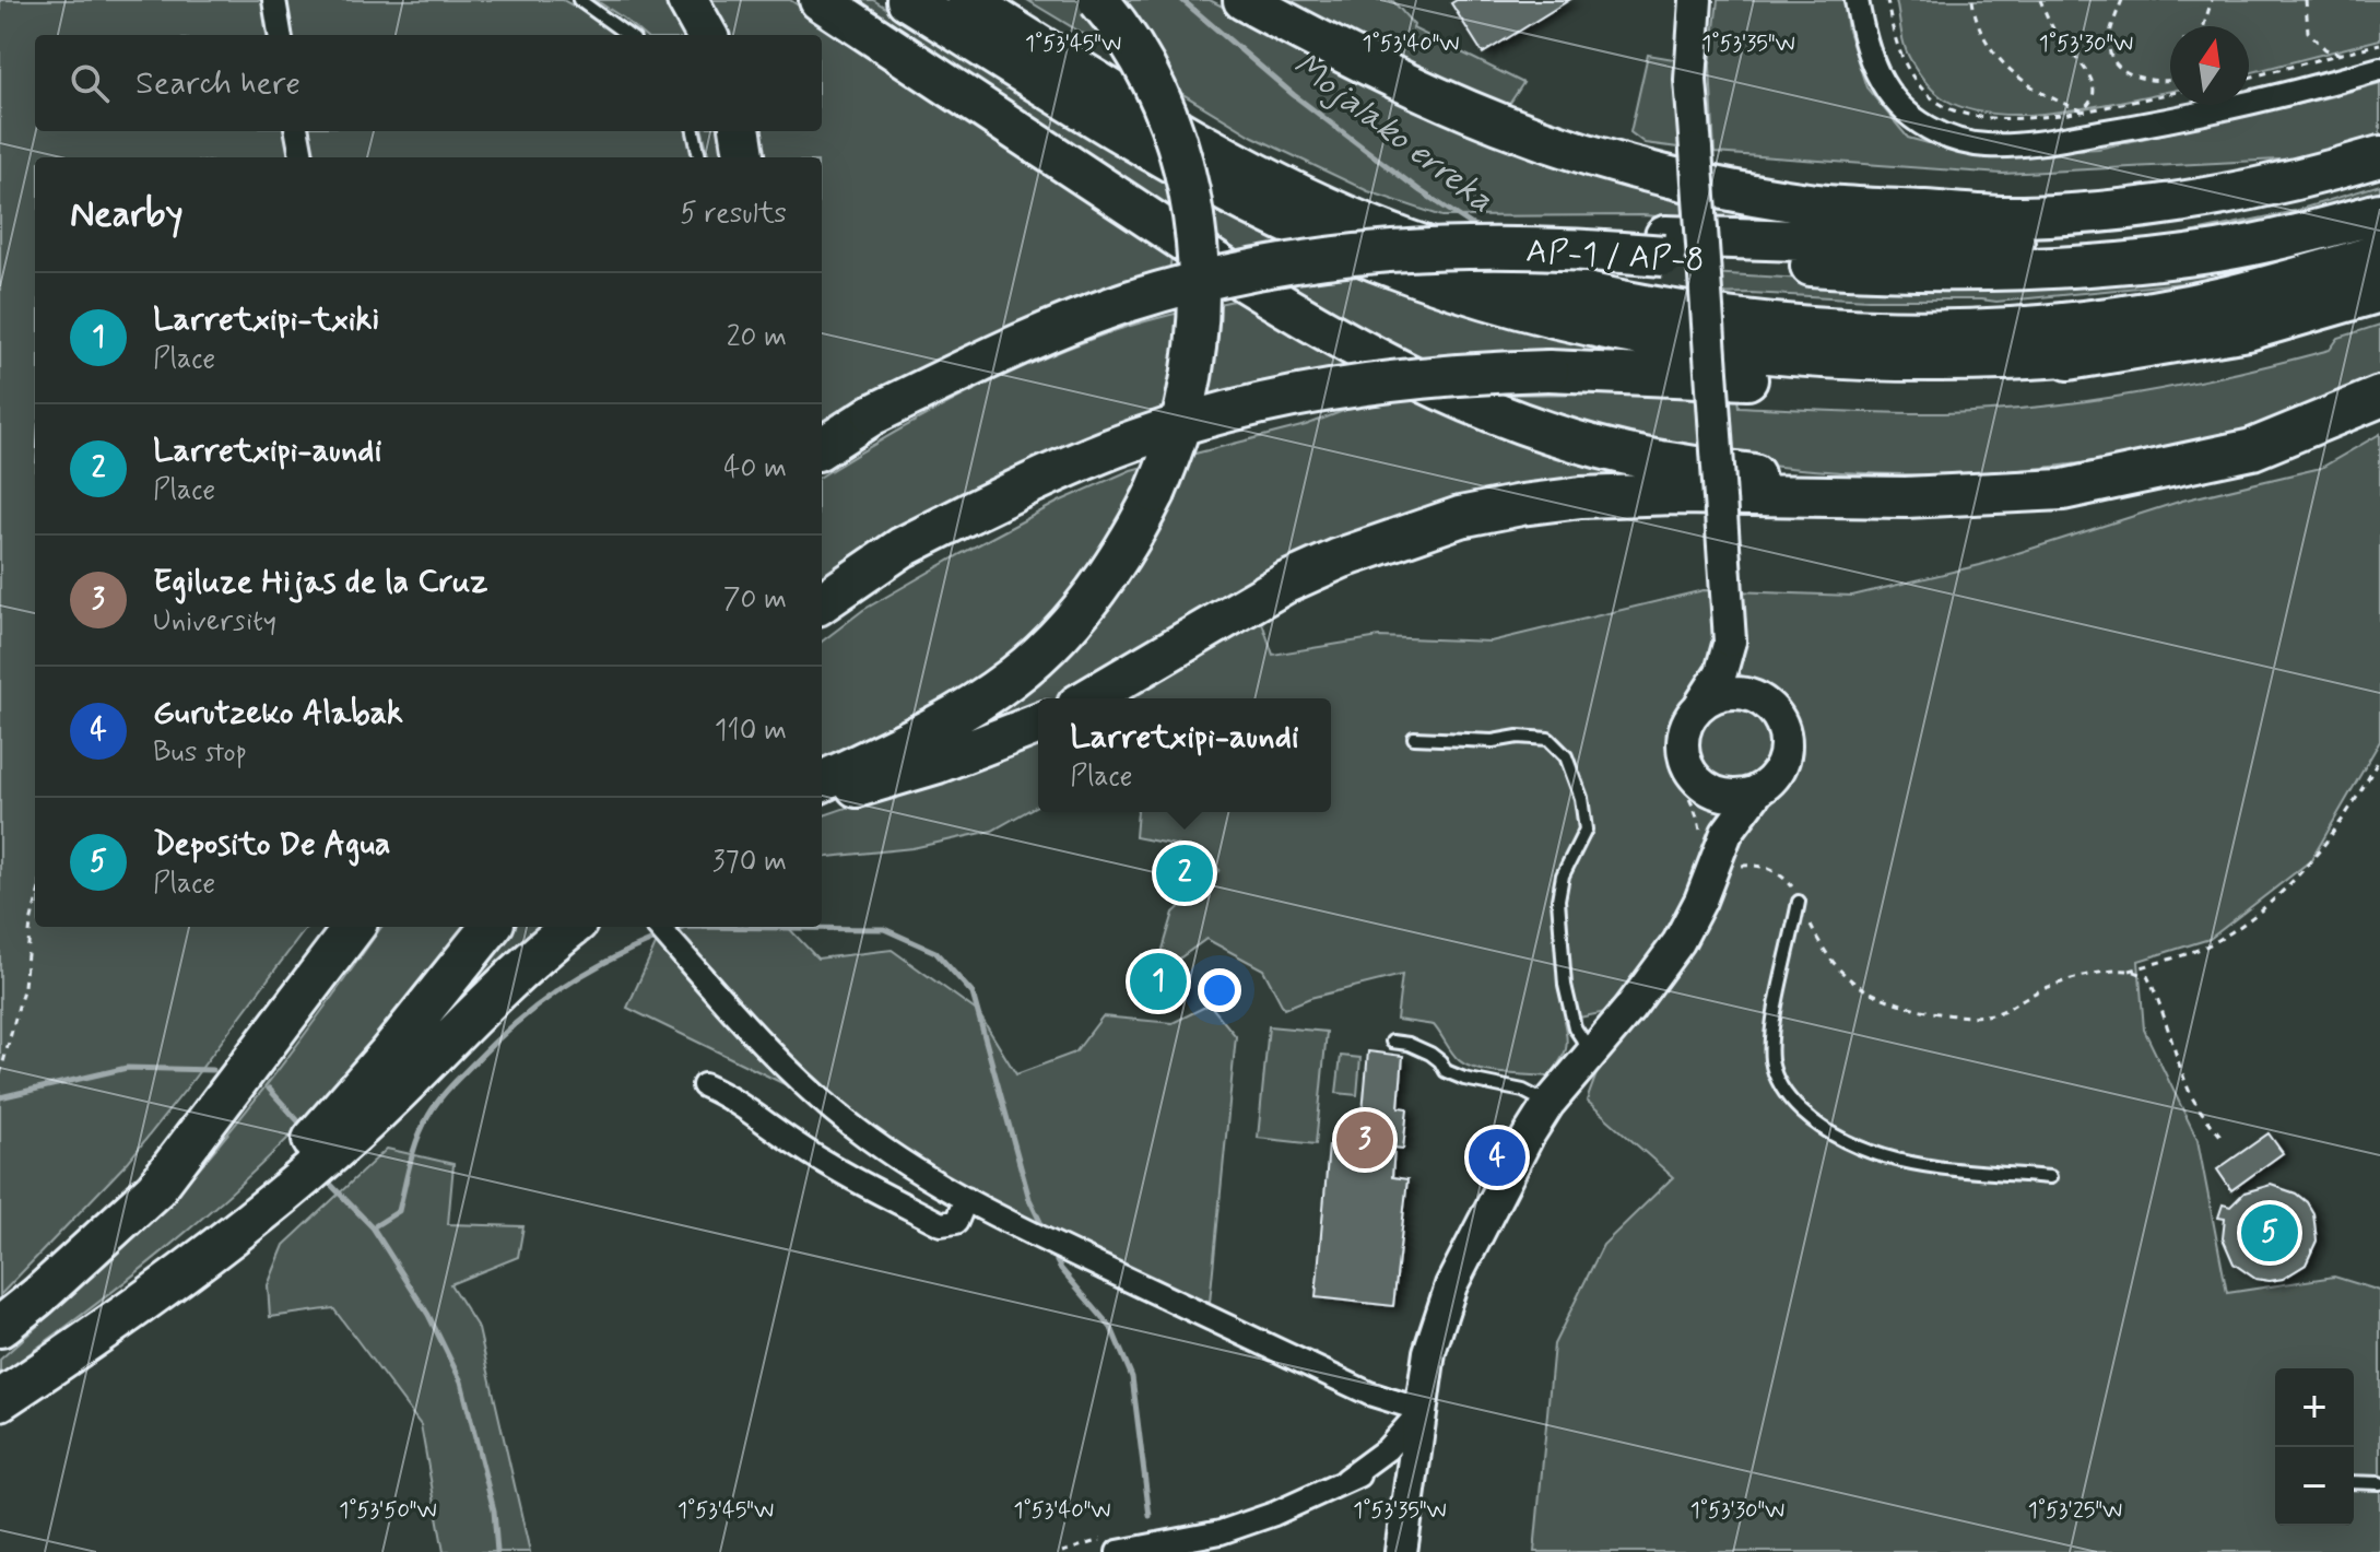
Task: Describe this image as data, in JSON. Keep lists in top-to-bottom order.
{
  "streets": {
    "highway": ["AP-1 / AP-8"]
  },
  "water": ["Mojalako erreka"],
  "north": "top",
  "page": {
    "search": "Search here",
    "heading": ["Nearby", "5 results"],
    "list": [
      {
        "mark": "1",
        "name": "Larretxipi-txiki",
        "note": "Place",
        "value": "20 m"
      },
      {
        "mark": "2",
        "name": "Larretxipi-aundi",
        "note": "Place",
        "value": "40 m"
      },
      {
        "mark": "3",
        "name": "Egiluze Hijas de la Cruz",
        "note": "University",
        "value": "70 m"
      },
      {
        "mark": "4",
        "name": "Gurutzeko Alabak",
        "note": "Bus stop",
        "value": "110 m"
      },
      {
        "mark": "5",
        "name": "Deposito De Agua",
        "note": "Place",
        "value": "370 m"
      }
    ],
    "popup": ["Larretxipi-aundi", "Place"],
    "pins": [
      "2",
      "1",
      "3",
      "4",
      "5"
    ],
    "map_buttons": ["+", "−"]
  },
  "coordinates": [
    "1°53'45\"W",
    "1°53'40\"W",
    "1°53'35\"W",
    "1°53'30\"W",
    "1°53'50\"W",
    "1°53'25\"W"
  ]
}
